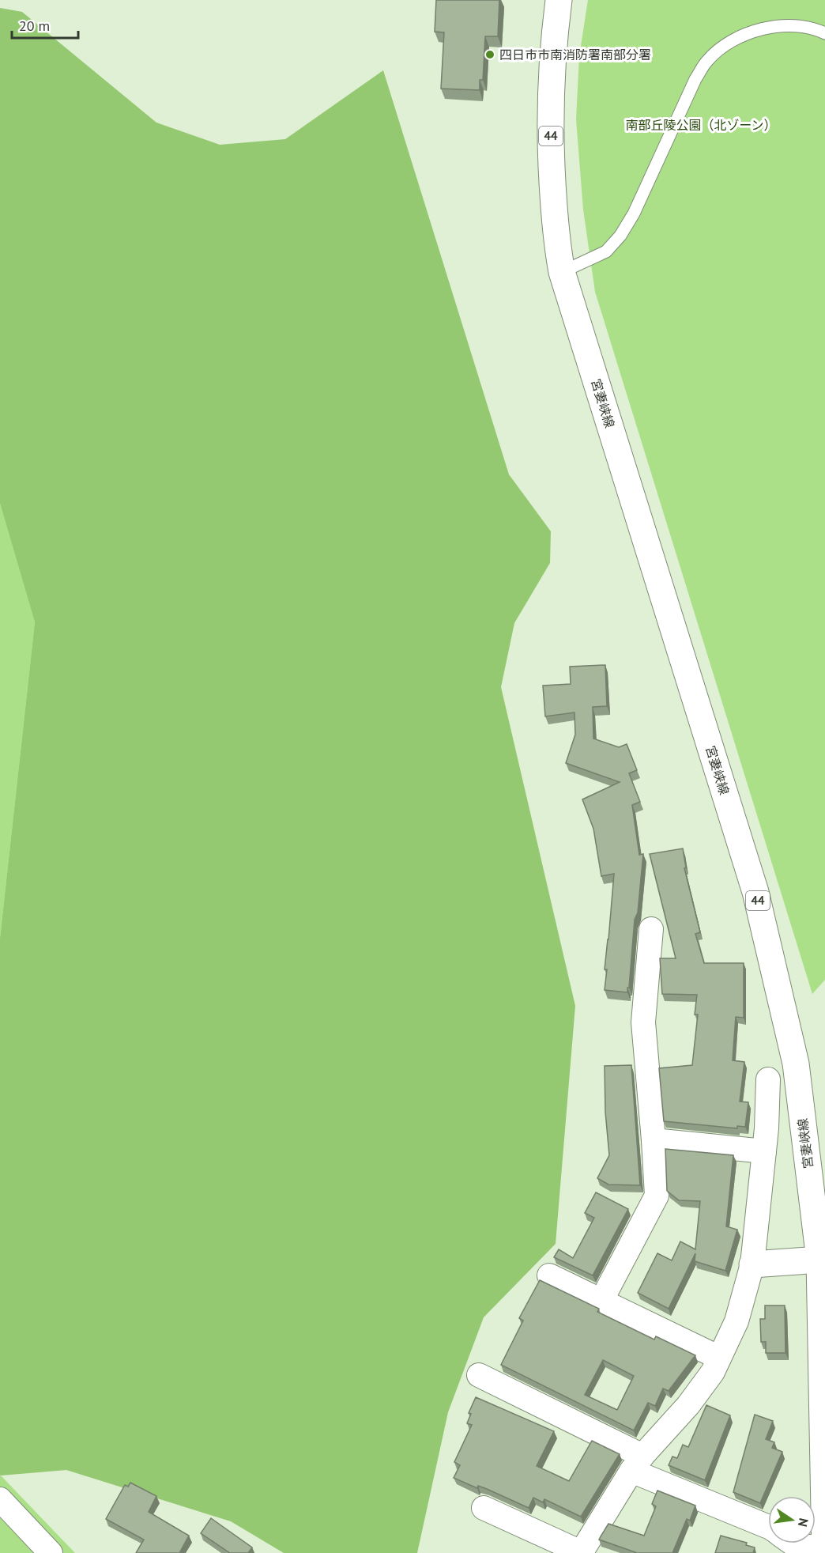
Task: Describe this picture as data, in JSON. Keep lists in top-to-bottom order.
{
  "streets": {
    "main road": ["44", "宮妻峡線"]
  },
  "parks": ["南部丘陵公園（北ゾーン）"],
  "places": ["四日市市南消防署南部分署"],
  "scale_bar": "20 m",
  "north": "right"
}
